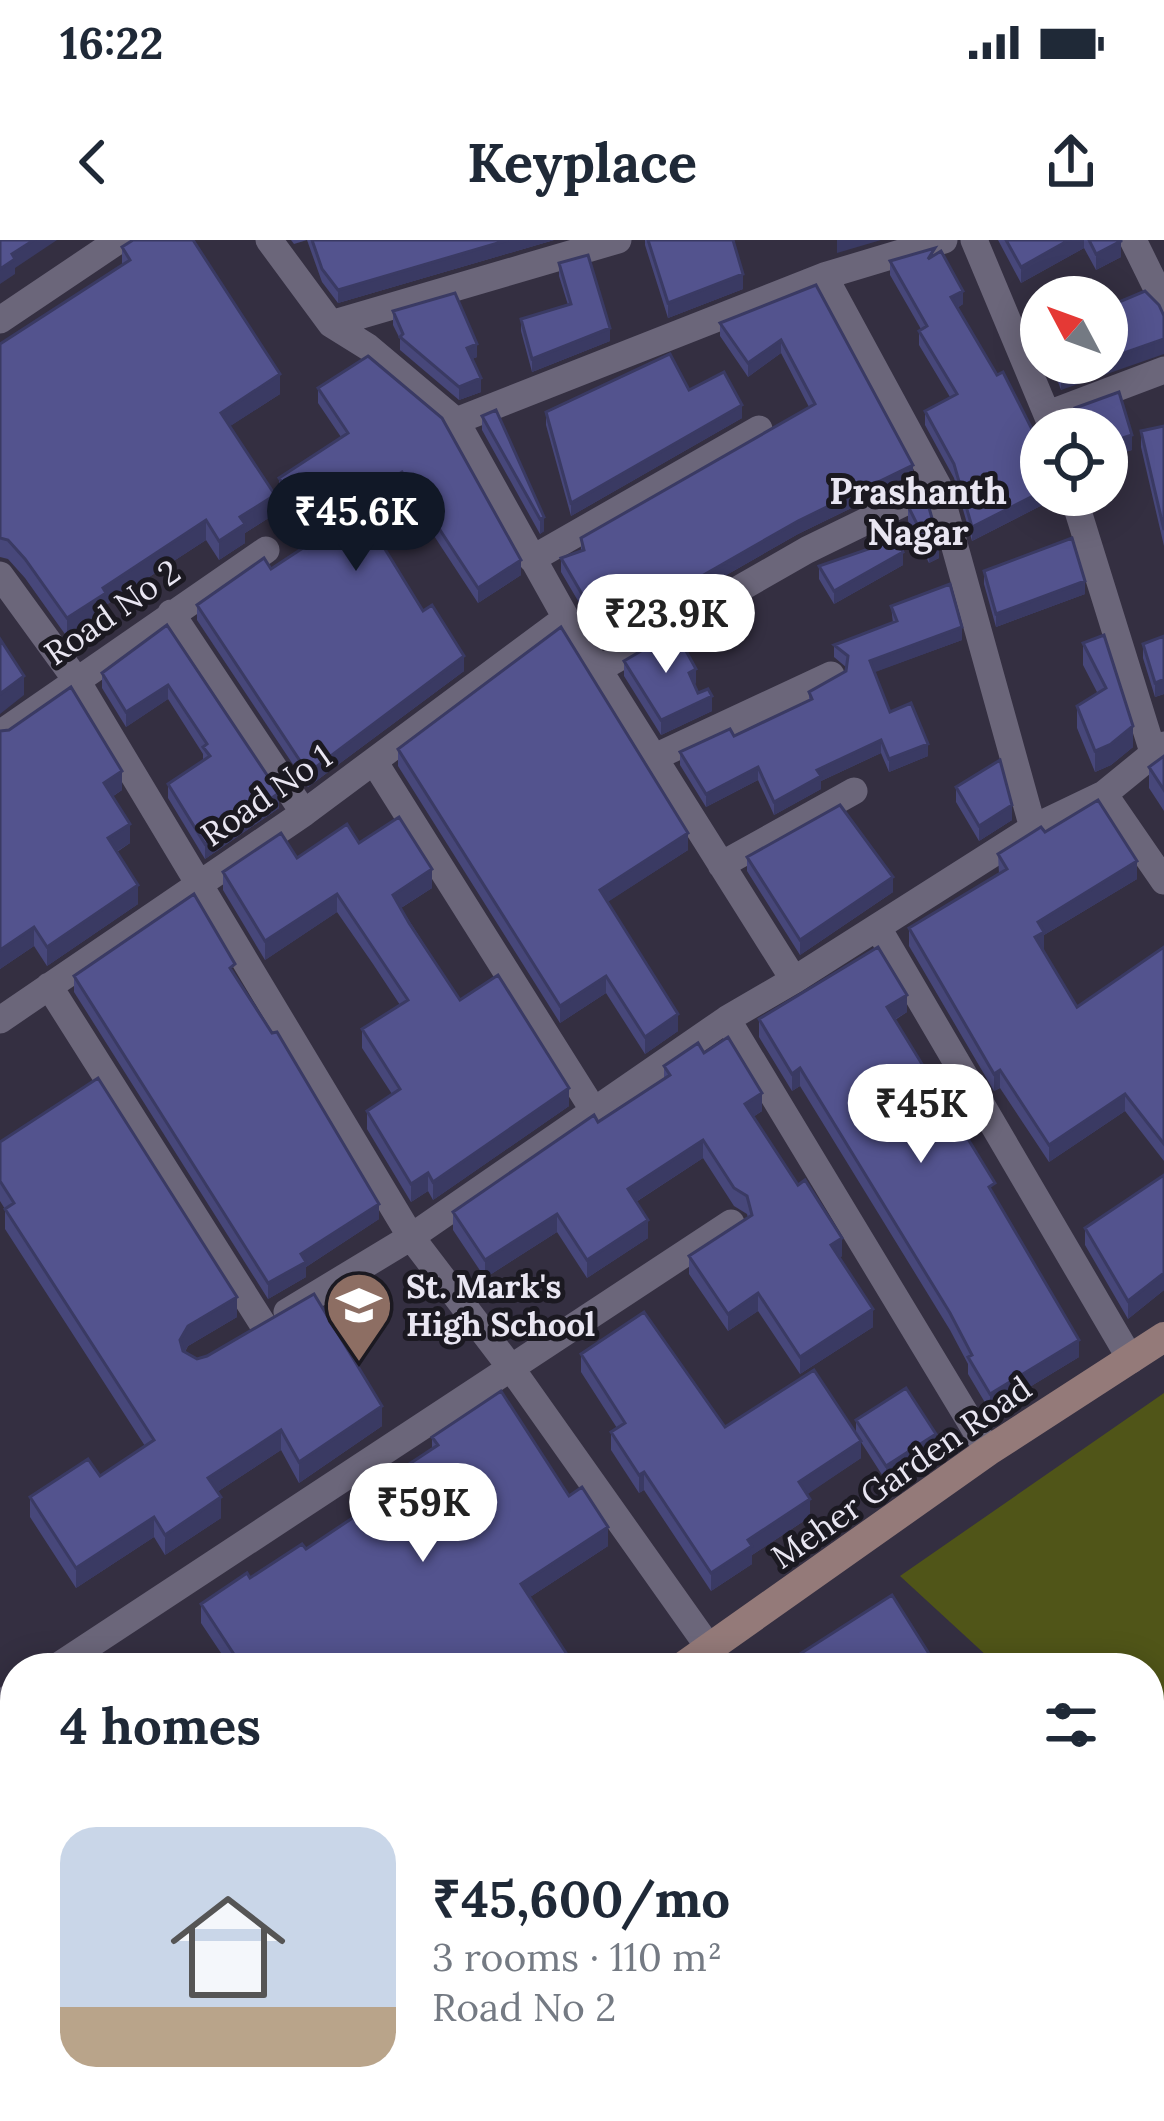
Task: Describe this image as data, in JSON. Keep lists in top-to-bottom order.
{
  "streets": {
    "main road": ["Meher Garden Road"],
    "street": ["Road No 2", "Road No 1"]
  },
  "districts": ["Prashanth Nagar"],
  "places": {
    "school or university": ["St. Mark's High School"]
  },
  "north": "top left",
  "page": {
    "status": "16:22",
    "header": "Keyplace",
    "price": [
      "₹45.6K",
      "₹23.9K",
      "₹45K",
      "₹59K"
    ],
    "heading": "4 homes",
    "list": [
      {
        "name": "₹45,600/mo",
        "note": "3 rooms · 110 m² · Road No 2"
      }
    ]
  }
}
